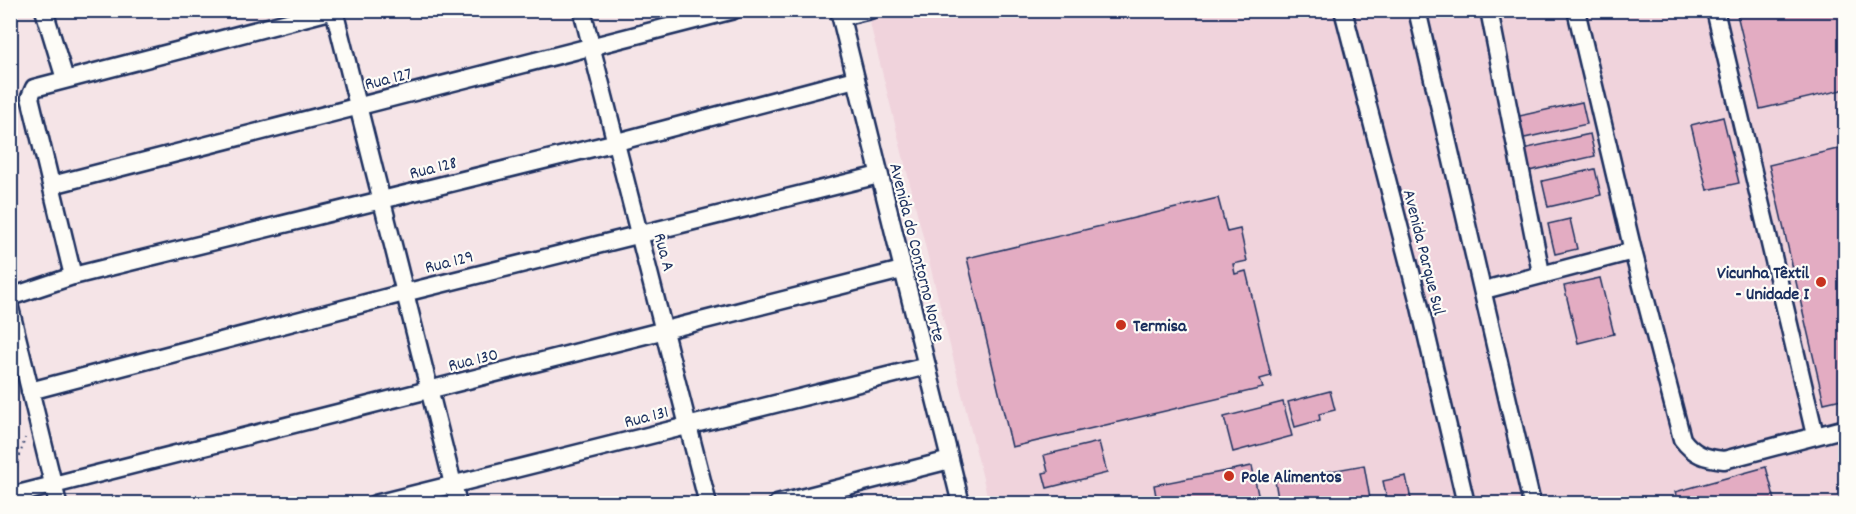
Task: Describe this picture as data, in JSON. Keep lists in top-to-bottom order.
{
  "streets": {
    "street": [
      "Rua 127",
      "Rua 128",
      "Rua A",
      "Avenida do Contorno Norte",
      "Avenida Parque Sul",
      "Rua 129",
      "Rua 130",
      "Rua 131"
    ]
  },
  "crossings": [
    ["Rua 127", "Rua A"],
    ["Rua 128", "Rua A"],
    ["Rua 128", "Avenida do Contorno Norte"],
    ["Rua A", "Rua 129"],
    ["Rua A", "Rua 130"],
    ["Rua A", "Rua 131"],
    ["Avenida do Contorno Norte", "Rua 129"],
    ["Avenida do Contorno Norte", "Rua 130"],
    ["Avenida do Contorno Norte", "Rua 131"]
  ],
  "places": ["Vicunha Têxtil - Unidade I", "Termisa", "Pole Alimentos"]
}
